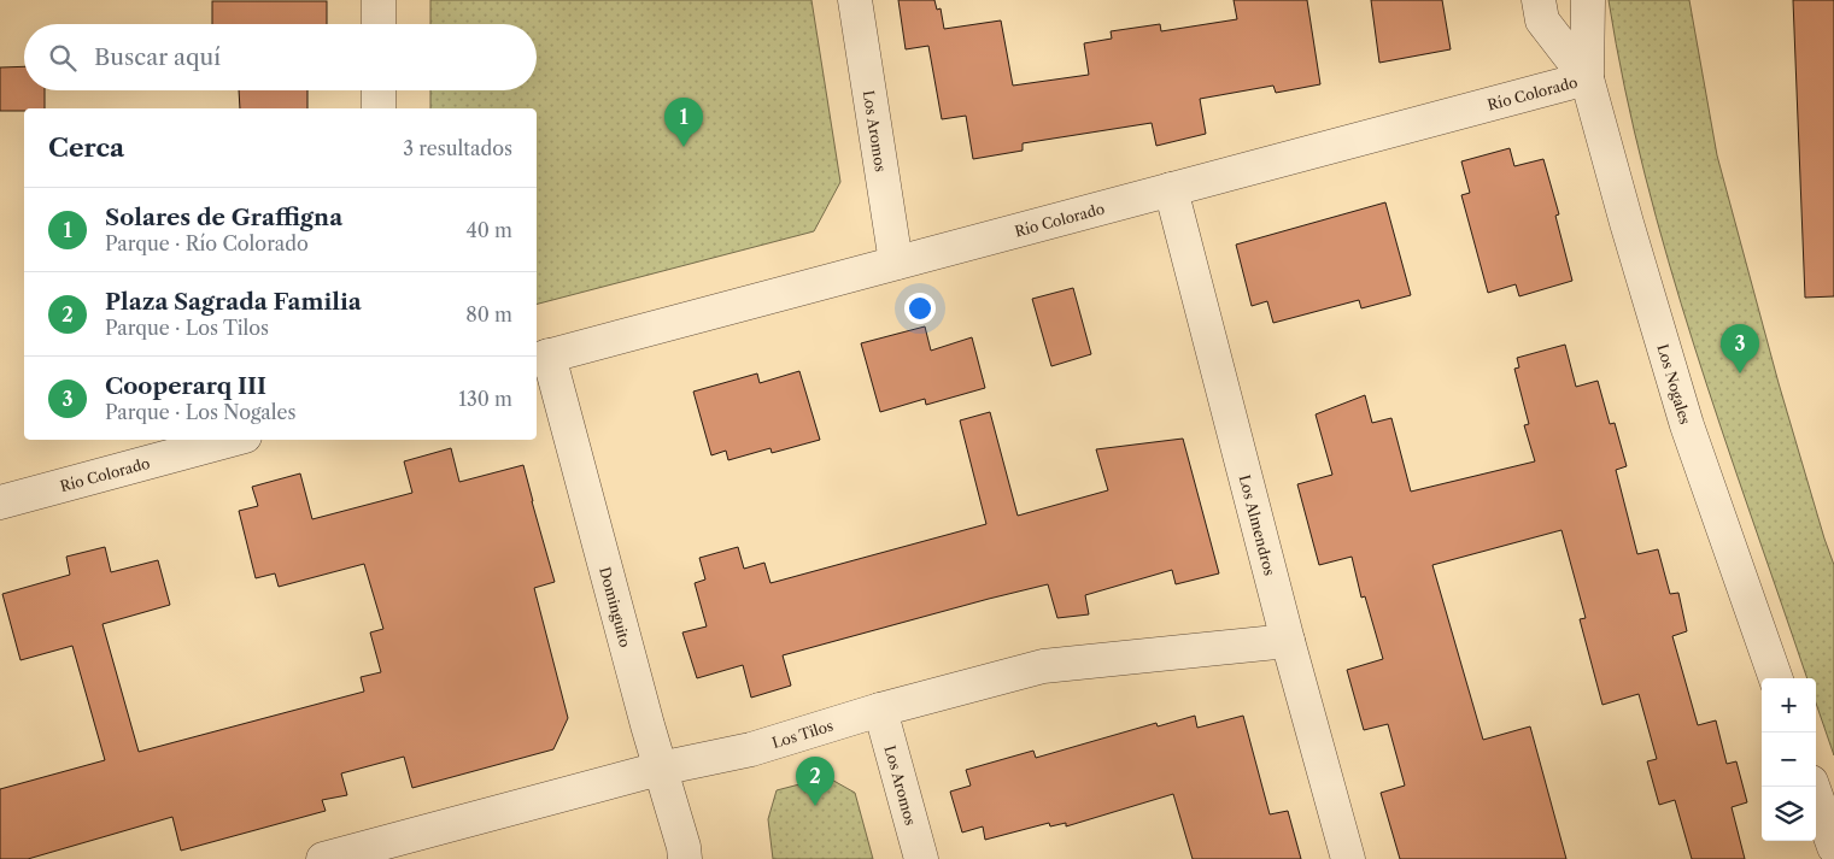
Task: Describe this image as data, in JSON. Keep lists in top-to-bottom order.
{
  "streets": {
    "street": [
      "Río Colorado",
      "Los Aromos",
      "Los Nogales",
      "Los Almendros",
      "Dominguito",
      "Los Tilos"
    ]
  },
  "crossings": [
    ["Río Colorado", "Los Aromos"],
    ["Río Colorado", "Los Nogales"],
    ["Río Colorado", "Los Almendros"],
    ["Río Colorado", "Dominguito"],
    ["Los Aromos", "Los Tilos"],
    ["Los Almendros", "Los Tilos"],
    ["Dominguito", "Los Tilos"]
  ],
  "page": {
    "search": "Buscar aquí",
    "pins": ["1", "3", "2"],
    "heading": ["Cerca", "3 resultados"],
    "list": [
      {
        "mark": "1",
        "name": "Solares de Graffigna",
        "note": "Parque · Río Colorado",
        "value": "40 m"
      },
      {
        "mark": "2",
        "name": "Plaza Sagrada Familia",
        "note": "Parque · Los Tilos",
        "value": "80 m"
      },
      {
        "mark": "3",
        "name": "Cooperarq III",
        "note": "Parque · Los Nogales",
        "value": "130 m"
      }
    ],
    "map_buttons": ["+", "−"]
  }
}
